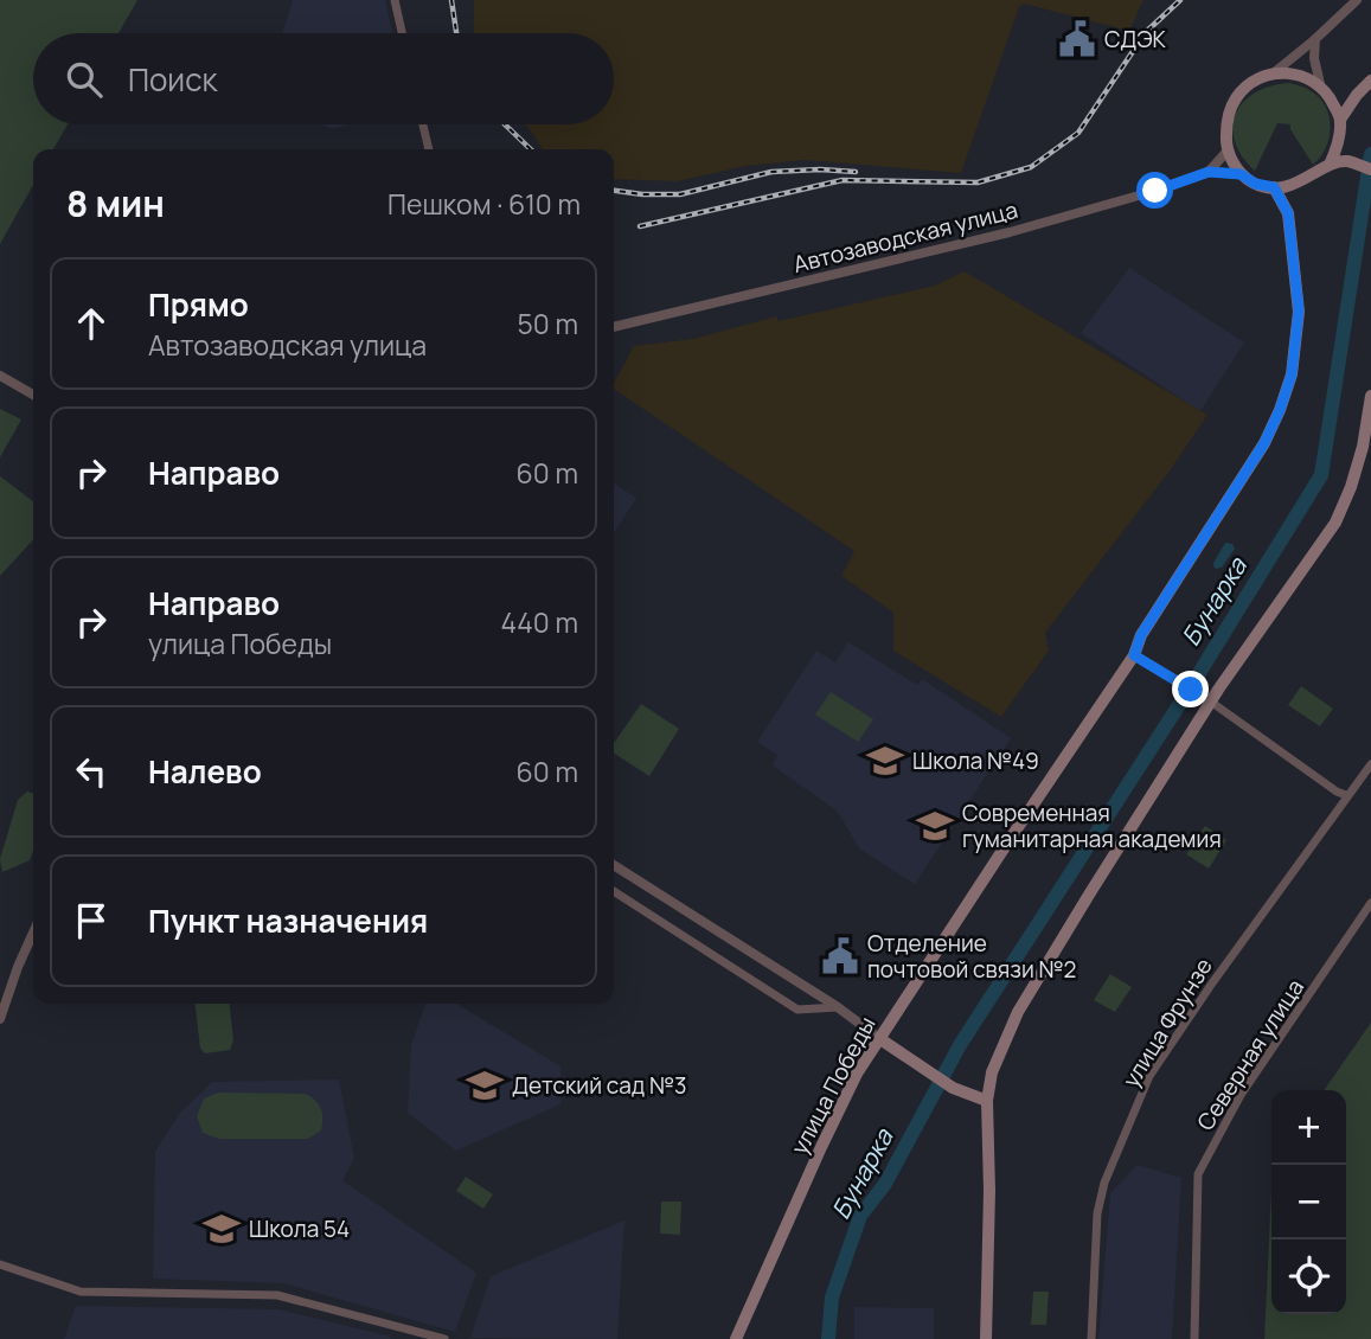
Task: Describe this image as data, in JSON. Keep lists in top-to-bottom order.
{
  "streets": {
    "main road": ["улица Победы"],
    "street": ["Автозаводская улица", "улица Фрунзе", "Северная улица"]
  },
  "water": ["Бунарка"],
  "places": {
    "public building": ["СДЭК", "Отделение почтовой связи №2"],
    "school or university": [
      "Школа №49",
      "Современная гуманитарная академия",
      "Детский сад №3",
      "Школа 54"
    ]
  },
  "page": {
    "search": "Поиск",
    "heading": ["8 мин", "Пешком · 610 m"],
    "list": [
      ["Прямо", "Автозаводская улица", "50 m"],
      ["Направо", "60 m"],
      ["Направо", "улица Победы", "440 m"],
      ["Налево", "60 m"],
      "Пункт назначения"
    ],
    "map_buttons": ["+", "−"]
  }
}
